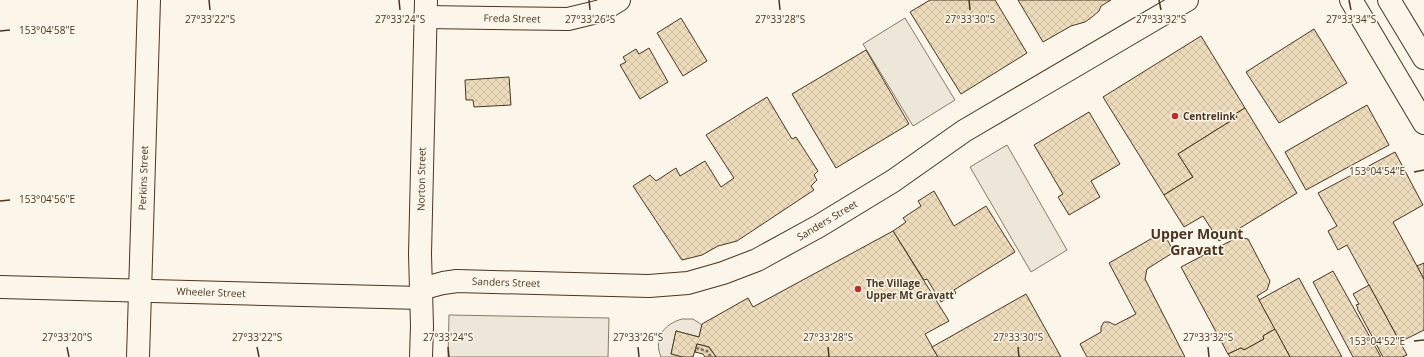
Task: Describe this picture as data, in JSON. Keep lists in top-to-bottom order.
{
  "streets": {
    "main road": [
      "Freda Street",
      "Perkins Street",
      "Norton Street",
      "Sanders Street",
      "Wheeler Street"
    ]
  },
  "crossings": [
    ["Freda Street", "Norton Street"],
    ["Perkins Street", "Wheeler Street"],
    ["Norton Street", "Sanders Street"],
    ["Norton Street", "Wheeler Street"],
    ["Sanders Street", "Wheeler Street"]
  ],
  "districts": ["Upper Mount Gravatt"],
  "places": ["Centrelink", "The Village Upper Mt Gravatt"],
  "coordinates": [
    "27°33'22\"S",
    "27°33'24\"S",
    "27°33'26\"S",
    "27°33'28\"S",
    "27°33'30\"S",
    "27°33'32\"S",
    "27°33'34\"S",
    "153°04'58\"E",
    "153°04'54\"E",
    "153°04'56\"E",
    "27°33'20\"S",
    "153°04'52\"E"
  ]
}
